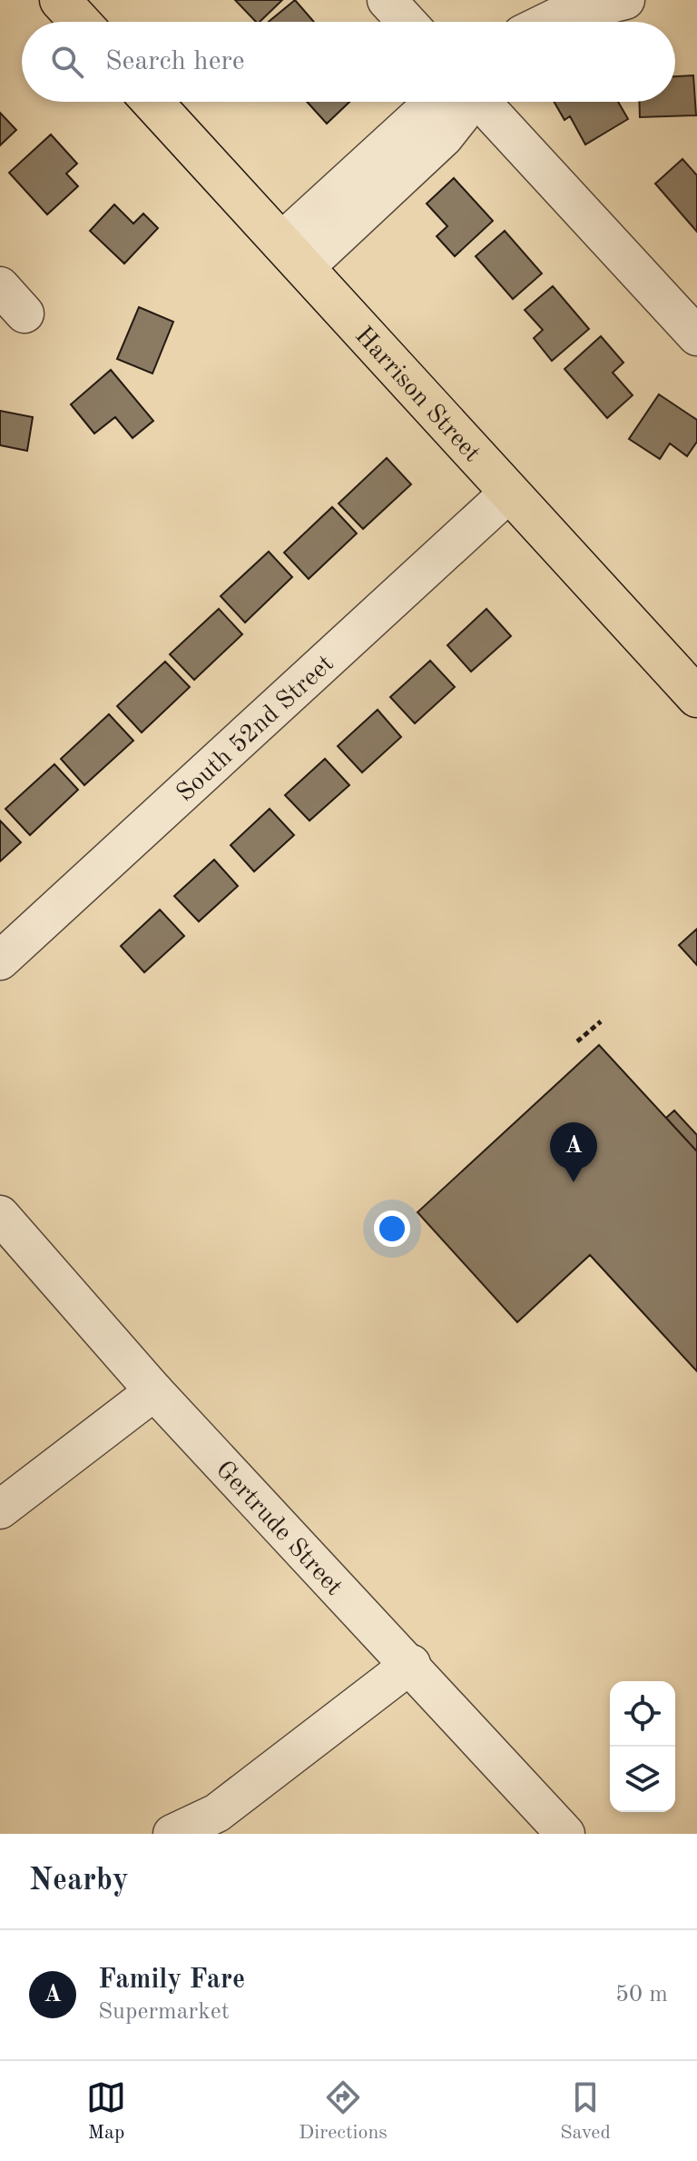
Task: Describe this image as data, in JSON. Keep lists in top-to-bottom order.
{
  "streets": {
    "main road": ["Harrison Street"],
    "street": ["South 52nd Street", "Gertrude Street"]
  },
  "crossings": [
    ["Harrison Street", "South 52nd Street"]
  ],
  "page": {
    "search": "Search here",
    "pins": "A",
    "heading": "Nearby",
    "list": [
      {
        "mark": "A",
        "name": "Family Fare",
        "note": "Supermarket",
        "value": "50 m"
      }
    ],
    "nav": ["Map", "Directions", "Saved"]
  }
}
